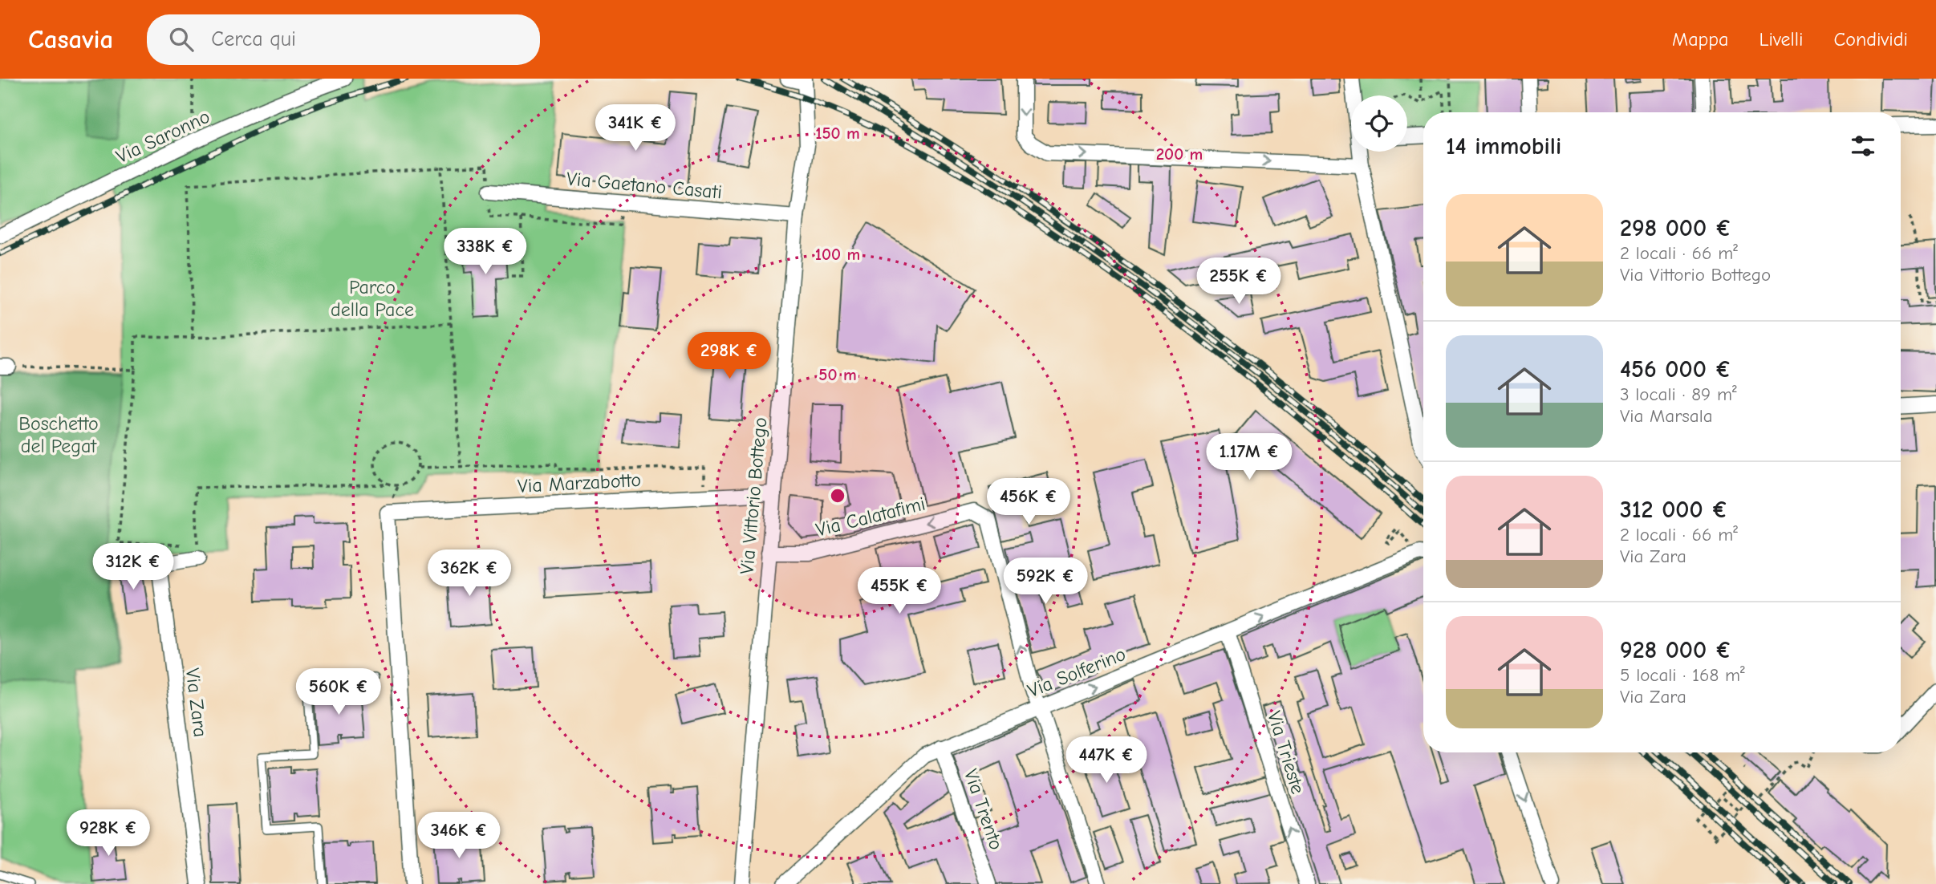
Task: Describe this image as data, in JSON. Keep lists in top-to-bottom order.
{
  "streets": {
    "street": [
      "Via Saronno",
      "Via Gaetano Casati",
      "Via Marzabotto",
      "Via Vittorio Bottego",
      "Via Calatafimi",
      "Via Solferino",
      "Via Zara",
      "Via Trieste",
      "Via Trento"
    ]
  },
  "crossings": [
    ["Via Gaetano Casati", "Via Vittorio Bottego"],
    ["Via Marzabotto", "Via Vittorio Bottego"],
    ["Via Vittorio Bottego", "Via Calatafimi"],
    ["Via Calatafimi", "Via Solferino"],
    ["Via Solferino", "Via Trieste"],
    ["Via Solferino", "Via Trento"]
  ],
  "one_way": ["Via Solferino", "Via Trieste"],
  "parks": ["Parco della Pace", "Boschetto del Pegat"],
  "page": {
    "header": "Casavia",
    "search": "Cerca qui",
    "nav": ["Mappa", "Livelli", "Condividi"],
    "price": [
      "341K €",
      "338K €",
      "255K €",
      "298K €",
      "1.17M €",
      "456K €",
      "312K €",
      "362K €",
      "592K €",
      "455K €",
      "560K €",
      "447K €",
      "928K €",
      "346K €"
    ],
    "heading": "14 immobili",
    "list": [
      {
        "name": "298 000 €",
        "note": "2 locali · 66 m² · Via Vittorio Bottego"
      },
      {
        "name": "456 000 €",
        "note": "3 locali · 89 m² · Via Marsala"
      },
      {
        "name": "312 000 €",
        "note": "2 locali · 66 m² · Via Zara"
      },
      {
        "name": "928 000 €",
        "note": "5 locali · 168 m² · Via Zara"
      }
    ]
  },
  "rings": [
    "150 m",
    "200 m",
    "100 m",
    "50 m"
  ]
}
